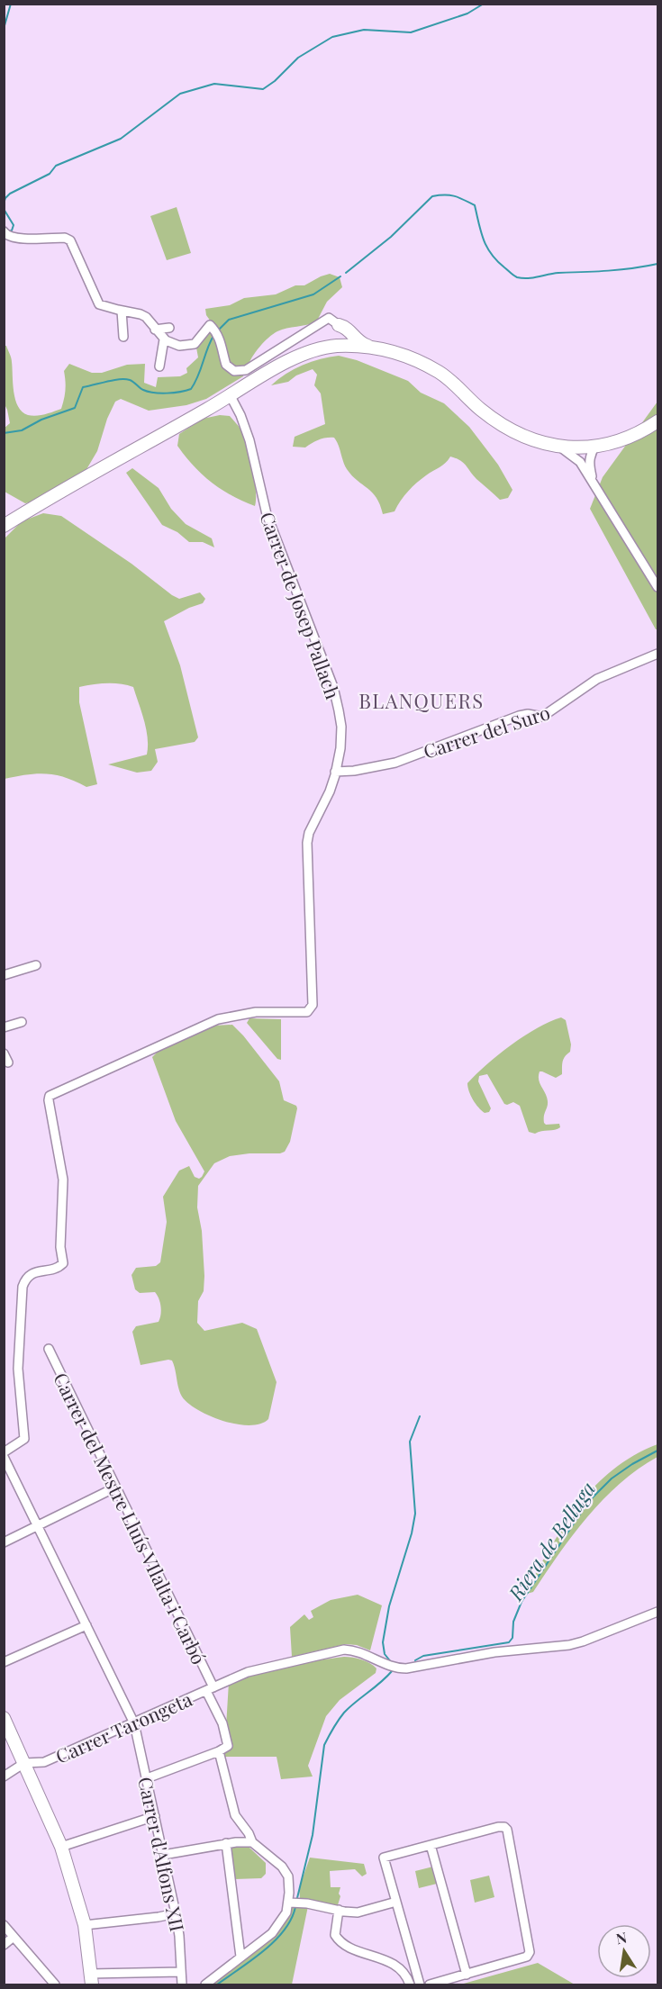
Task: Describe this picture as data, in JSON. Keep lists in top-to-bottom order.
{
  "streets": {
    "street": [
      "Carrer de Josep Pallach",
      "Carrer del Suro",
      "Carrer del Mestre Lluís VIlalta i Carbó",
      "Carrer Tarongeta",
      "Carrer d'Alfons XII"
    ]
  },
  "crossings": [
    ["Carrer de Josep Pallach", "Carrer del Suro"],
    ["Carrer del Mestre Lluís VIlalta i Carbó", "Carrer Tarongeta"],
    ["Carrer Tarongeta", "Carrer d'Alfons XII"]
  ],
  "districts": ["BLANQUERS"],
  "water": ["Riera de Belluga"],
  "north": "top"
}
